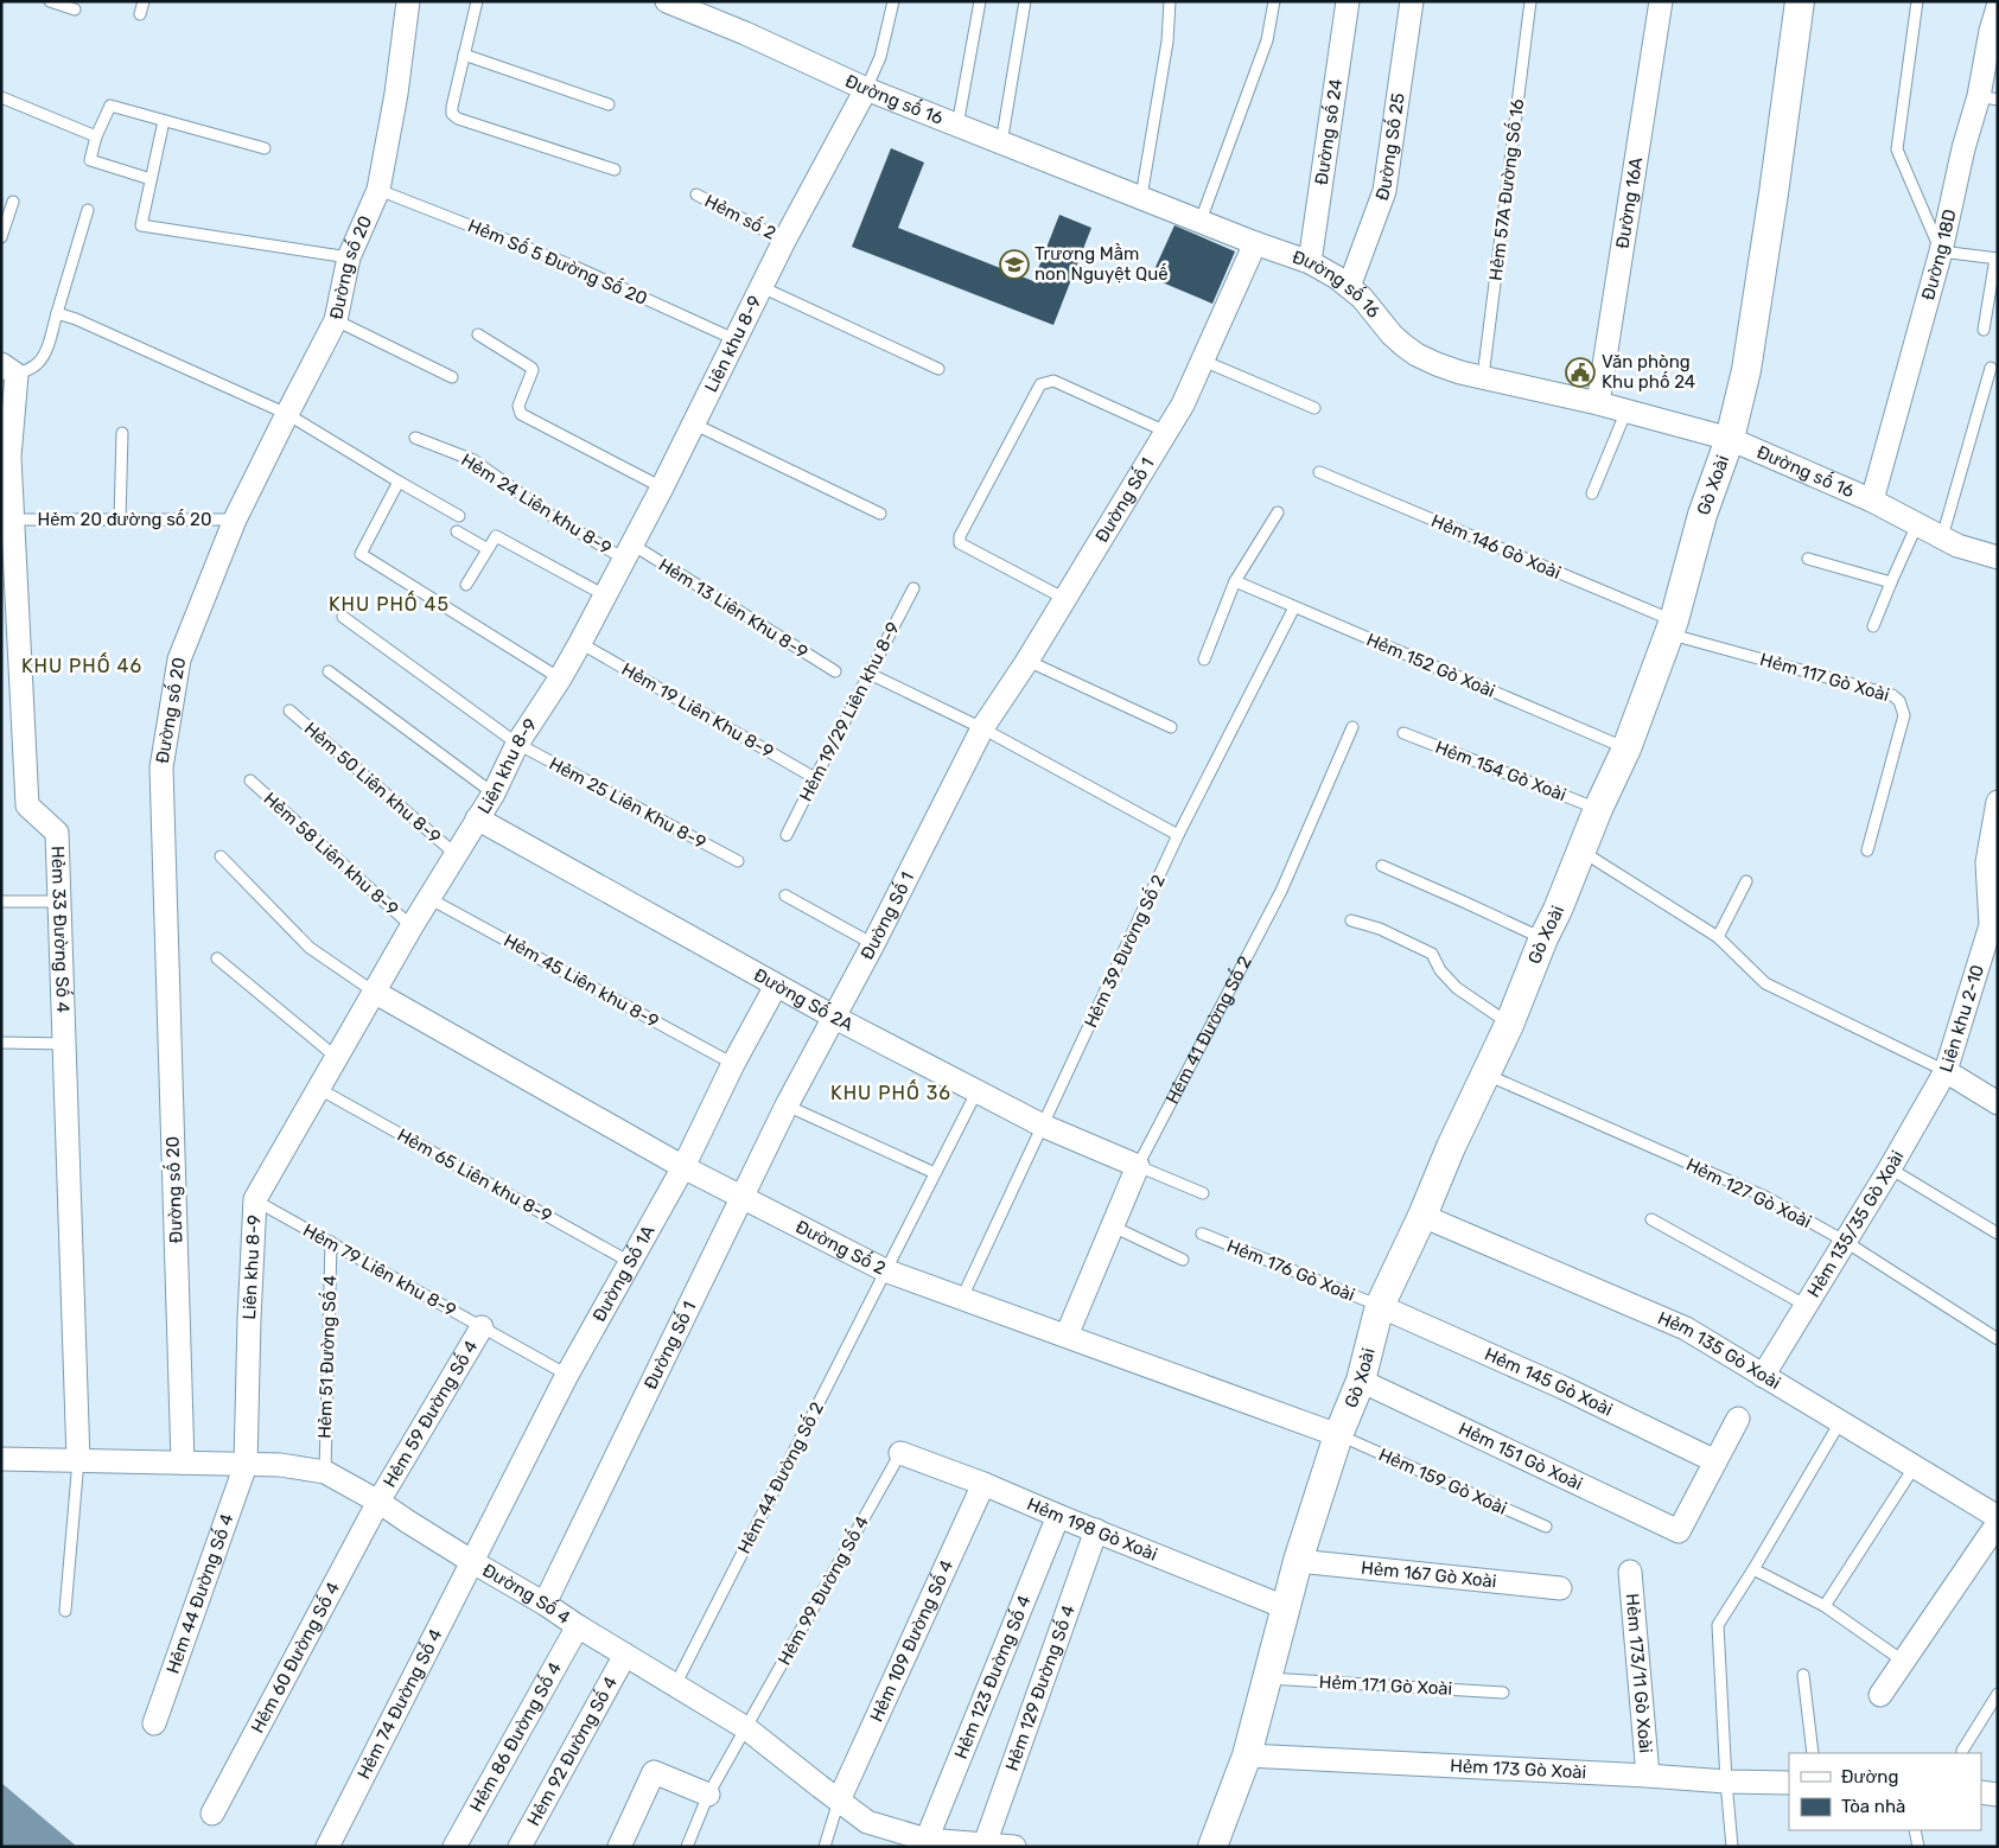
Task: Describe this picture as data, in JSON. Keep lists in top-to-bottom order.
{
  "streets": {
    "street": [
      "Đường số 16",
      "Đường số 24",
      "Đường Số 25",
      "Đường 16A",
      "Đường 18D",
      "Đường số 20",
      "Liên khu 8-9",
      "Gò Xoài",
      "Đường Số 1",
      "Hẻm 33 Đường Số 4",
      "Đường Số 2A",
      "Liên khu 2-10",
      "Hẻm 41 Đường Số 2",
      "Hẻm 135/35 Gò Xoài",
      "Đường Số 2",
      "Đường Số 1A",
      "Hẻm 135 Gò Xoài",
      "Hẻm 145 Gò Xoài",
      "Hẻm 59 Đường Số 4",
      "Hẻm 151 Gò Xoài",
      "Hẻm 198 Gò Xoài",
      "Hẻm 167 Gò Xoài",
      "Hẻm 44 Đường Số 4",
      "Đường Số 4",
      "Hẻm 109 Đường Số 4",
      "Hẻm 60 Đường Số 4",
      "Hẻm 173/11 Gò Xoài",
      "Hẻm 123 Đường Số 4",
      "Hẻm 129 Đường Số 4",
      "Hẻm 74 Đường Số 4",
      "Hẻm 86 Đường Số 4",
      "Hẻm 92 Đường Số 4",
      "Hẻm 173 Gò Xoài"
    ],
    "lane": [
      "Hẻm 57A Đường Số 16",
      "Hẻm số 2",
      "Hẻm Số 5 Đường Số 20",
      "Hẻm 24 Liên khu 8-9",
      "Hẻm 20 đường số 20",
      "Hẻm 146 Gò Xoài",
      "Hẻm 13 Liên Khu 8-9",
      "Hẻm 152 Gò Xoài",
      "Hẻm 117 Gò Xoài",
      "Hẻm 19 Liên Khu 8-9",
      "Hẻm 19/29 Liên khu 8-9",
      "Hẻm 154 Gò Xoài",
      "Hẻm 50 Liên khu 8-9",
      "Hẻm 25 Liên Khu 8-9",
      "Hẻm 58 Liên khu 8-9",
      "Hẻm 39 Đường Số 2",
      "Hẻm 45 Liên khu 8-9",
      "Hẻm 65 Liên khu 8-9",
      "Hẻm 127 Gò Xoài",
      "Hẻm 79 Liên khu 8-9",
      "Hẻm 176 Gò Xoài",
      "Hẻm 51 Đường Số 4",
      "Hẻm 44 Đường Số 2",
      "Hẻm 159 Gò Xoài",
      "Hẻm 99 Đường Số 4",
      "Hẻm 171 Gò Xoài"
    ]
  },
  "crossings": [
    ["Đường số 16", "Đường số 24"],
    ["Đường số 16", "Đường Số 25"],
    ["Đường số 16", "Hẻm 57A Đường Số 16"],
    ["Đường số 16", "Đường 16A"],
    ["Đường số 16", "Đường 18D"],
    ["Đường số 16", "Liên khu 8-9"],
    ["Đường số 16", "Gò Xoài"],
    ["Đường số 16", "Đường Số 1"],
    ["Hẻm số 2", "Liên khu 8-9"],
    ["Hẻm Số 5 Đường Số 20", "Đường số 20"],
    ["Hẻm Số 5 Đường Số 20", "Liên khu 8-9"],
    ["Đường số 20", "Hẻm 20 đường số 20"],
    ["Đường số 20", "Đường Số 4"],
    ["Liên khu 8-9", "Hẻm 24 Liên khu 8-9"],
    ["Liên khu 8-9", "Hẻm 13 Liên Khu 8-9"],
    ["Liên khu 8-9", "Hẻm 19 Liên Khu 8-9"],
    ["Liên khu 8-9", "Hẻm 50 Liên khu 8-9"],
    ["Liên khu 8-9", "Hẻm 25 Liên Khu 8-9"],
    ["Liên khu 8-9", "Hẻm 58 Liên khu 8-9"],
    ["Liên khu 8-9", "Hẻm 45 Liên khu 8-9"],
    ["Liên khu 8-9", "Đường Số 2A"],
    ["Liên khu 8-9", "Hẻm 65 Liên khu 8-9"],
    ["Liên khu 8-9", "Đường Số 2"],
    ["Liên khu 8-9", "Hẻm 79 Liên khu 8-9"],
    ["Liên khu 8-9", "Hẻm 44 Đường Số 4"],
    ["Liên khu 8-9", "Đường Số 4"],
    ["Gò Xoài", "Hẻm 146 Gò Xoài"],
    ["Gò Xoài", "Hẻm 152 Gò Xoài"],
    ["Gò Xoài", "Hẻm 117 Gò Xoài"],
    ["Gò Xoài", "Hẻm 154 Gò Xoài"],
    ["Gò Xoài", "Hẻm 127 Gò Xoài"],
    ["Gò Xoài", "Đường Số 2"],
    ["Gò Xoài", "Hẻm 176 Gò Xoài"],
    ["Gò Xoài", "Hẻm 135 Gò Xoài"],
    ["Gò Xoài", "Hẻm 145 Gò Xoài"],
    ["Gò Xoài", "Hẻm 151 Gò Xoài"],
    ["Gò Xoài", "Hẻm 159 Gò Xoài"],
    ["Gò Xoài", "Hẻm 198 Gò Xoài"],
    ["Gò Xoài", "Hẻm 167 Gò Xoài"],
    ["Gò Xoài", "Hẻm 171 Gò Xoài"],
    ["Gò Xoài", "Hẻm 173 Gò Xoài"],
    ["Đường Số 1", "Đường Số 2A"],
    ["Đường Số 1", "Đường Số 2"],
    ["Đường Số 1", "Đường Số 4"],
    ["Hẻm 24 Liên khu 8-9", "Hẻm 13 Liên Khu 8-9"],
    ["Hẻm 20 đường số 20", "Hẻm 33 Đường Số 4"],
    ["Hẻm 146 Gò Xoài", "Hẻm 117 Gò Xoài"],
    ["Hẻm 152 Gò Xoài", "Hẻm 39 Đường Số 2"],
    ["Hẻm 19 Liên Khu 8-9", "Hẻm 19/29 Liên khu 8-9"],
    ["Hẻm 33 Đường Số 4", "Đường Số 4"],
    ["Hẻm 39 Đường Số 2", "Đường Số 2A"],
    ["Hẻm 39 Đường Số 2", "Đường Số 2"],
    ["Hẻm 45 Liên khu 8-9", "Đường Số 1A"],
    ["Đường Số 2A", "Hẻm 41 Đường Số 2"],
    ["Đường Số 2A", "Đường Số 1A"],
    ["Đường Số 2A", "Hẻm 44 Đường Số 2"],
    ["Liên khu 2-10", "Hẻm 135/35 Gò Xoài"],
    ["Hẻm 41 Đường Số 2", "Đường Số 2"],
    ["Hẻm 65 Liên khu 8-9", "Đường Số 1A"],
    ["Hẻm 127 Gò Xoài", "Hẻm 135/35 Gò Xoài"],
    ["Hẻm 135/35 Gò Xoài", "Hẻm 135 Gò Xoài"],
    ["Đường Số 2", "Đường Số 1A"],
    ["Đường Số 2", "Hẻm 44 Đường Số 2"],
    ["Đường Số 2", "Hẻm 159 Gò Xoài"],
    ["Hẻm 79 Liên khu 8-9", "Đường Số 1A"],
    ["Hẻm 79 Liên khu 8-9", "Hẻm 51 Đường Số 4"],
    ["Hẻm 79 Liên khu 8-9", "Hẻm 59 Đường Số 4"],
    ["Hẻm 176 Gò Xoài", "Hẻm 145 Gò Xoài"],
    ["Đường Số 1A", "Đường Số 4"],
    ["Đường Số 1A", "Hẻm 74 Đường Số 4"],
    ["Hẻm 51 Đường Số 4", "Đường Số 4"],
    ["Hẻm 145 Gò Xoài", "Hẻm 151 Gò Xoài"],
    ["Hẻm 59 Đường Số 4", "Đường Số 4"],
    ["Hẻm 59 Đường Số 4", "Hẻm 60 Đường Số 4"],
    ["Hẻm 44 Đường Số 2", "Đường Số 4"],
    ["Hẻm 198 Gò Xoài", "Hẻm 99 Đường Số 4"],
    ["Hẻm 198 Gò Xoài", "Hẻm 109 Đường Số 4"],
    ["Hẻm 198 Gò Xoài", "Hẻm 123 Đường Số 4"],
    ["Hẻm 198 Gò Xoài", "Hẻm 129 Đường Số 4"],
    ["Hẻm 99 Đường Số 4", "Đường Số 4"],
    ["Hẻm 44 Đường Số 4", "Đường Số 4"],
    ["Đường Số 4", "Hẻm 109 Đường Số 4"],
    ["Đường Số 4", "Hẻm 60 Đường Số 4"],
    ["Đường Số 4", "Hẻm 123 Đường Số 4"],
    ["Đường Số 4", "Hẻm 129 Đường Số 4"],
    ["Đường Số 4", "Hẻm 74 Đường Số 4"],
    ["Đường Số 4", "Hẻm 86 Đường Số 4"],
    ["Đường Số 4", "Hẻm 92 Đường Số 4"],
    ["Hẻm 173/11 Gò Xoài", "Hẻm 173 Gò Xoài"]
  ],
  "districts": ["KHU PHỐ 45", "KHU PHỐ 46", "KHU PHỐ 36"],
  "places": {
    "school or university": ["Trương Mầm non Nguyệt Quế"],
    "public building": ["Văn phòng Khu phố 24"]
  },
  "legend": ["Đường", "Tòa nhà"]
}
